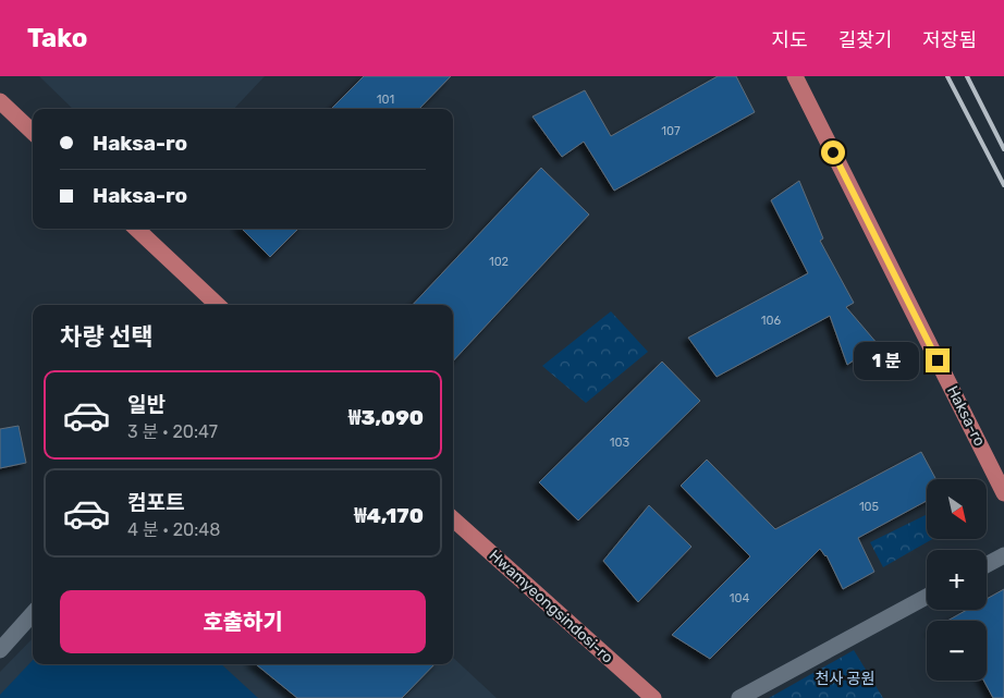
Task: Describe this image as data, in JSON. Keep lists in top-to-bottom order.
{
  "streets": {
    "main road": ["Haksa-ro", "Hwamyeongsindosi-ro"]
  },
  "parks": ["천사 공원"],
  "house_numbers": [
    "101",
    "107",
    "102",
    "106",
    "103",
    "105",
    "104"
  ],
  "north": "bottom right",
  "page": {
    "header": "Tako",
    "nav": ["지도", "길찾기", "저장됨"],
    "banner": ["Haksa-ro", "Haksa-ro"],
    "heading": "차량 선택",
    "bubble": "1 분",
    "list": [
      {
        "name": "일반",
        "note": "3 분 · 20:47",
        "value": "₩3,090"
      },
      {
        "name": "컴포트",
        "note": "4 분 · 20:48",
        "value": "₩4,170"
      }
    ],
    "map_buttons": ["+", "−"],
    "buttons": "호출하기"
  }
}
